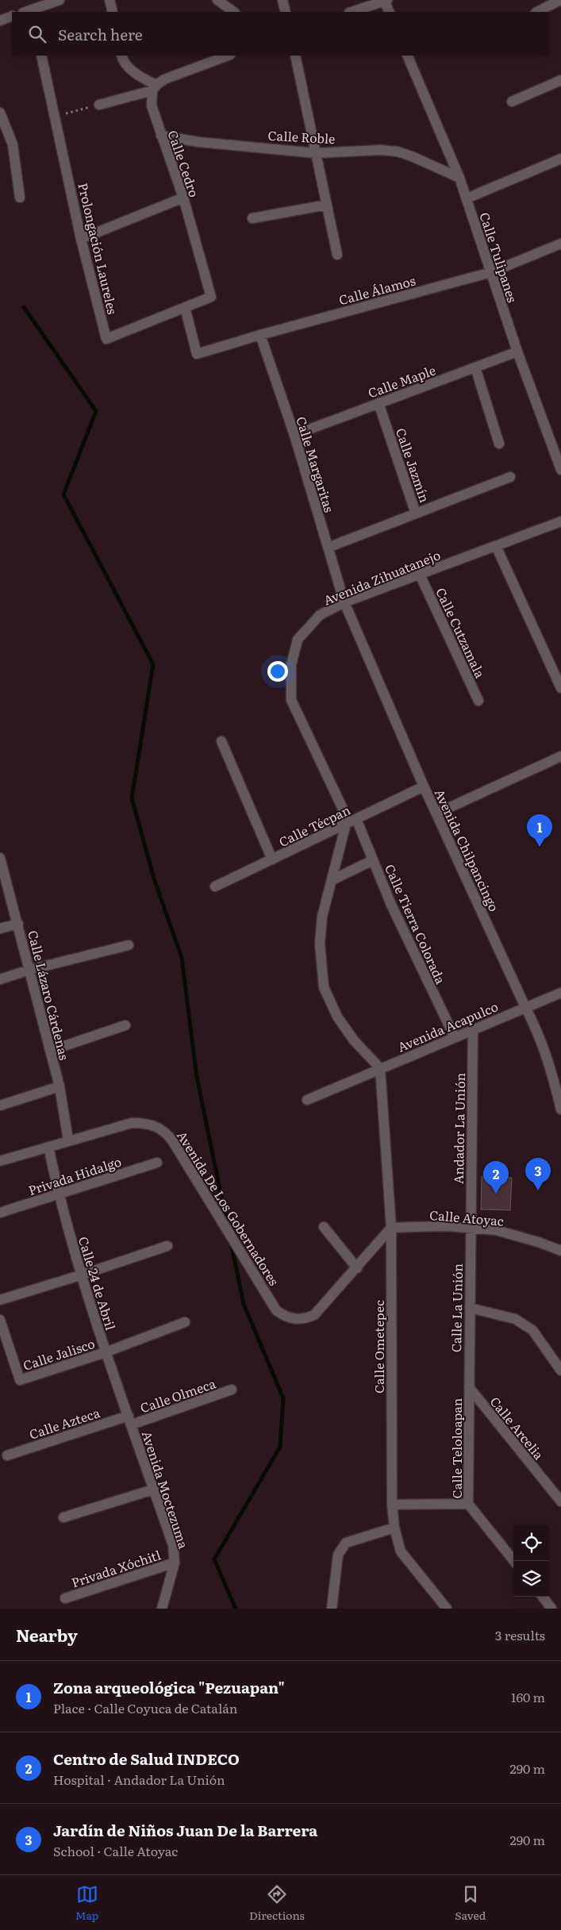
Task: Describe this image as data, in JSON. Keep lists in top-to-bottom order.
{
  "streets": {
    "street": [
      "Calle Roble",
      "Calle Cedro",
      "Prolongación Laureles",
      "Calle Tulipanes",
      "Calle Álamos",
      "Calle Maple",
      "Calle Margaritas",
      "Calle Jazmín",
      "Avenida Zihuatanejo",
      "Calle Cutzamala",
      "Calle Técpan",
      "Avenida Chilpancingo",
      "Calle Tierra Colorada",
      "Calle Lázaro Cárdenas",
      "Avenida Acapulco",
      "Andador La Unión",
      "Privada Hidalgo",
      "Avenida De Los Gobernadores",
      "Calle Atoyac",
      "Calle 24 de Abril",
      "Calle La Unión",
      "Calle Ometepec",
      "Calle Jalisco",
      "Calle Olmeca",
      "Calle Azteca",
      "Calle Arcelia",
      "Calle Teloloapan",
      "Avenida Moctezuma",
      "Privada Xóchitl"
    ]
  },
  "crossings": [
    ["Calle Roble", "Calle Cedro"],
    ["Calle Roble", "Calle Tulipanes"],
    ["Calle Cedro", "Prolongación Laureles"],
    ["Prolongación Laureles", "Calle Álamos"],
    ["Calle Tulipanes", "Calle Álamos"],
    ["Calle Tulipanes", "Calle Maple"],
    ["Calle Álamos", "Calle Margaritas"],
    ["Calle Maple", "Calle Margaritas"],
    ["Calle Maple", "Calle Jazmín"],
    ["Calle Margaritas", "Calle Jazmín"],
    ["Calle Margaritas", "Avenida Zihuatanejo"],
    ["Calle Margaritas", "Avenida Chilpancingo"],
    ["Avenida Zihuatanejo", "Calle Cutzamala"],
    ["Avenida Zihuatanejo", "Calle Técpan"],
    ["Avenida Zihuatanejo", "Avenida Chilpancingo"],
    ["Avenida Zihuatanejo", "Avenida Acapulco"],
    ["Avenida Zihuatanejo", "Calle Ometepec"],
    ["Calle Técpan", "Avenida Chilpancingo"],
    ["Calle Técpan", "Calle Tierra Colorada"],
    ["Avenida Chilpancingo", "Avenida Acapulco"],
    ["Calle Tierra Colorada", "Avenida Acapulco"],
    ["Calle Lázaro Cárdenas", "Avenida De Los Gobernadores"],
    ["Avenida Acapulco", "Andador La Unión"],
    ["Avenida Acapulco", "Calle Ometepec"],
    ["Andador La Unión", "Calle Atoyac"],
    ["Andador La Unión", "Calle La Unión"],
    ["Privada Hidalgo", "Calle 24 de Abril"],
    ["Avenida De Los Gobernadores", "Calle Atoyac"],
    ["Avenida De Los Gobernadores", "Calle 24 de Abril"],
    ["Avenida De Los Gobernadores", "Calle Ometepec"],
    ["Calle Atoyac", "Calle La Unión"],
    ["Calle Atoyac", "Calle Ometepec"],
    ["Calle 24 de Abril", "Calle Jalisco"],
    ["Calle 24 de Abril", "Calle Olmeca"],
    ["Calle 24 de Abril", "Calle Azteca"],
    ["Calle 24 de Abril", "Avenida Moctezuma"],
    ["Calle La Unión", "Calle Arcelia"],
    ["Calle La Unión", "Calle Teloloapan"],
    ["Calle Olmeca", "Calle Azteca"],
    ["Calle Olmeca", "Avenida Moctezuma"],
    ["Calle Azteca", "Avenida Moctezuma"],
    ["Calle Arcelia", "Calle Teloloapan"],
    ["Avenida Moctezuma", "Privada Xóchitl"]
  ],
  "page": {
    "search": "Search here",
    "pins": ["1", "3", "2"],
    "heading": ["Nearby", "3 results"],
    "list": [
      {
        "mark": "1",
        "name": "Zona arqueológica \"Pezuapan\"",
        "note": "Place · Calle Coyuca de Catalán",
        "value": "160 m"
      },
      {
        "mark": "2",
        "name": "Centro de Salud INDECO",
        "note": "Hospital · Andador La Unión",
        "value": "290 m"
      },
      {
        "mark": "3",
        "name": "Jardín de Niños Juan De la Barrera",
        "note": "School · Calle Atoyac",
        "value": "290 m"
      }
    ],
    "nav": ["Map", "Directions", "Saved"]
  }
}
